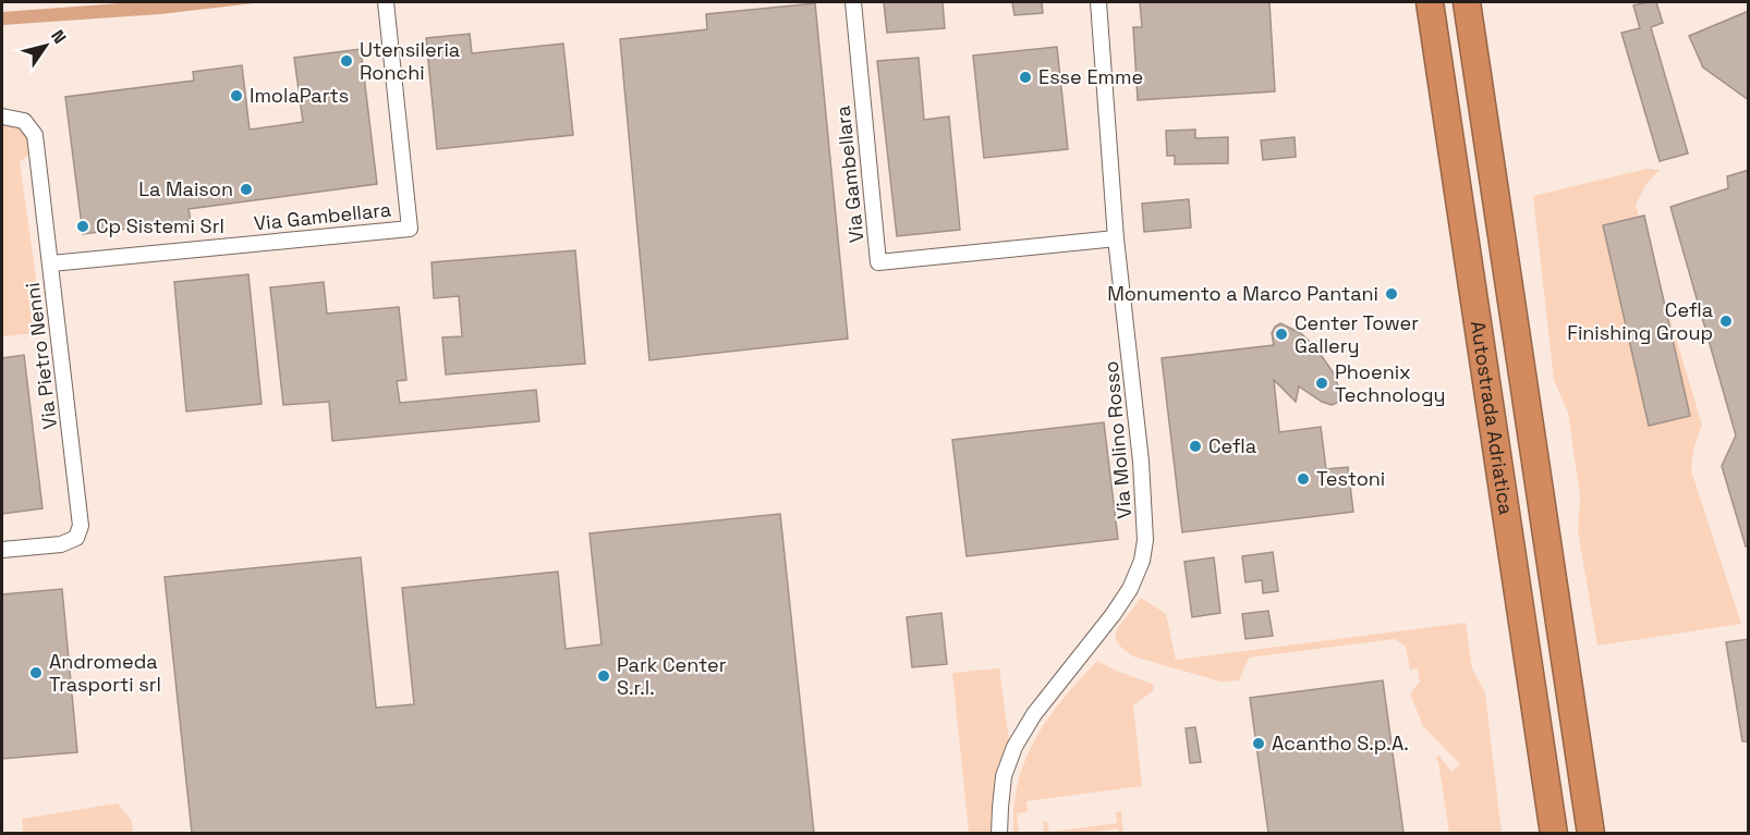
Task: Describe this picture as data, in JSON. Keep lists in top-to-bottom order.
{
  "streets": {
    "highway": ["Autostrada Adriatica"],
    "street": ["Via Gambellara", "Via Pietro Nenni", "Via Molino Rosso"]
  },
  "crossings": [
    ["Via Gambellara", "Via Pietro Nenni"],
    ["Via Gambellara", "Via Molino Rosso"]
  ],
  "places": [
    "Utensileria Ronchi",
    "Esse Emme",
    "ImolaParts",
    "La Maison",
    "Cp Sistemi Srl",
    "Monumento a Marco Pantani",
    "Cefla Finishing Group",
    "Center Tower Gallery",
    "Phoenix Technology",
    "Cefla",
    "Testoni",
    "Andromeda Trasporti srl",
    "Park Center S.r.l.",
    "Acantho S.p.A."
  ],
  "north": "top right"
}
